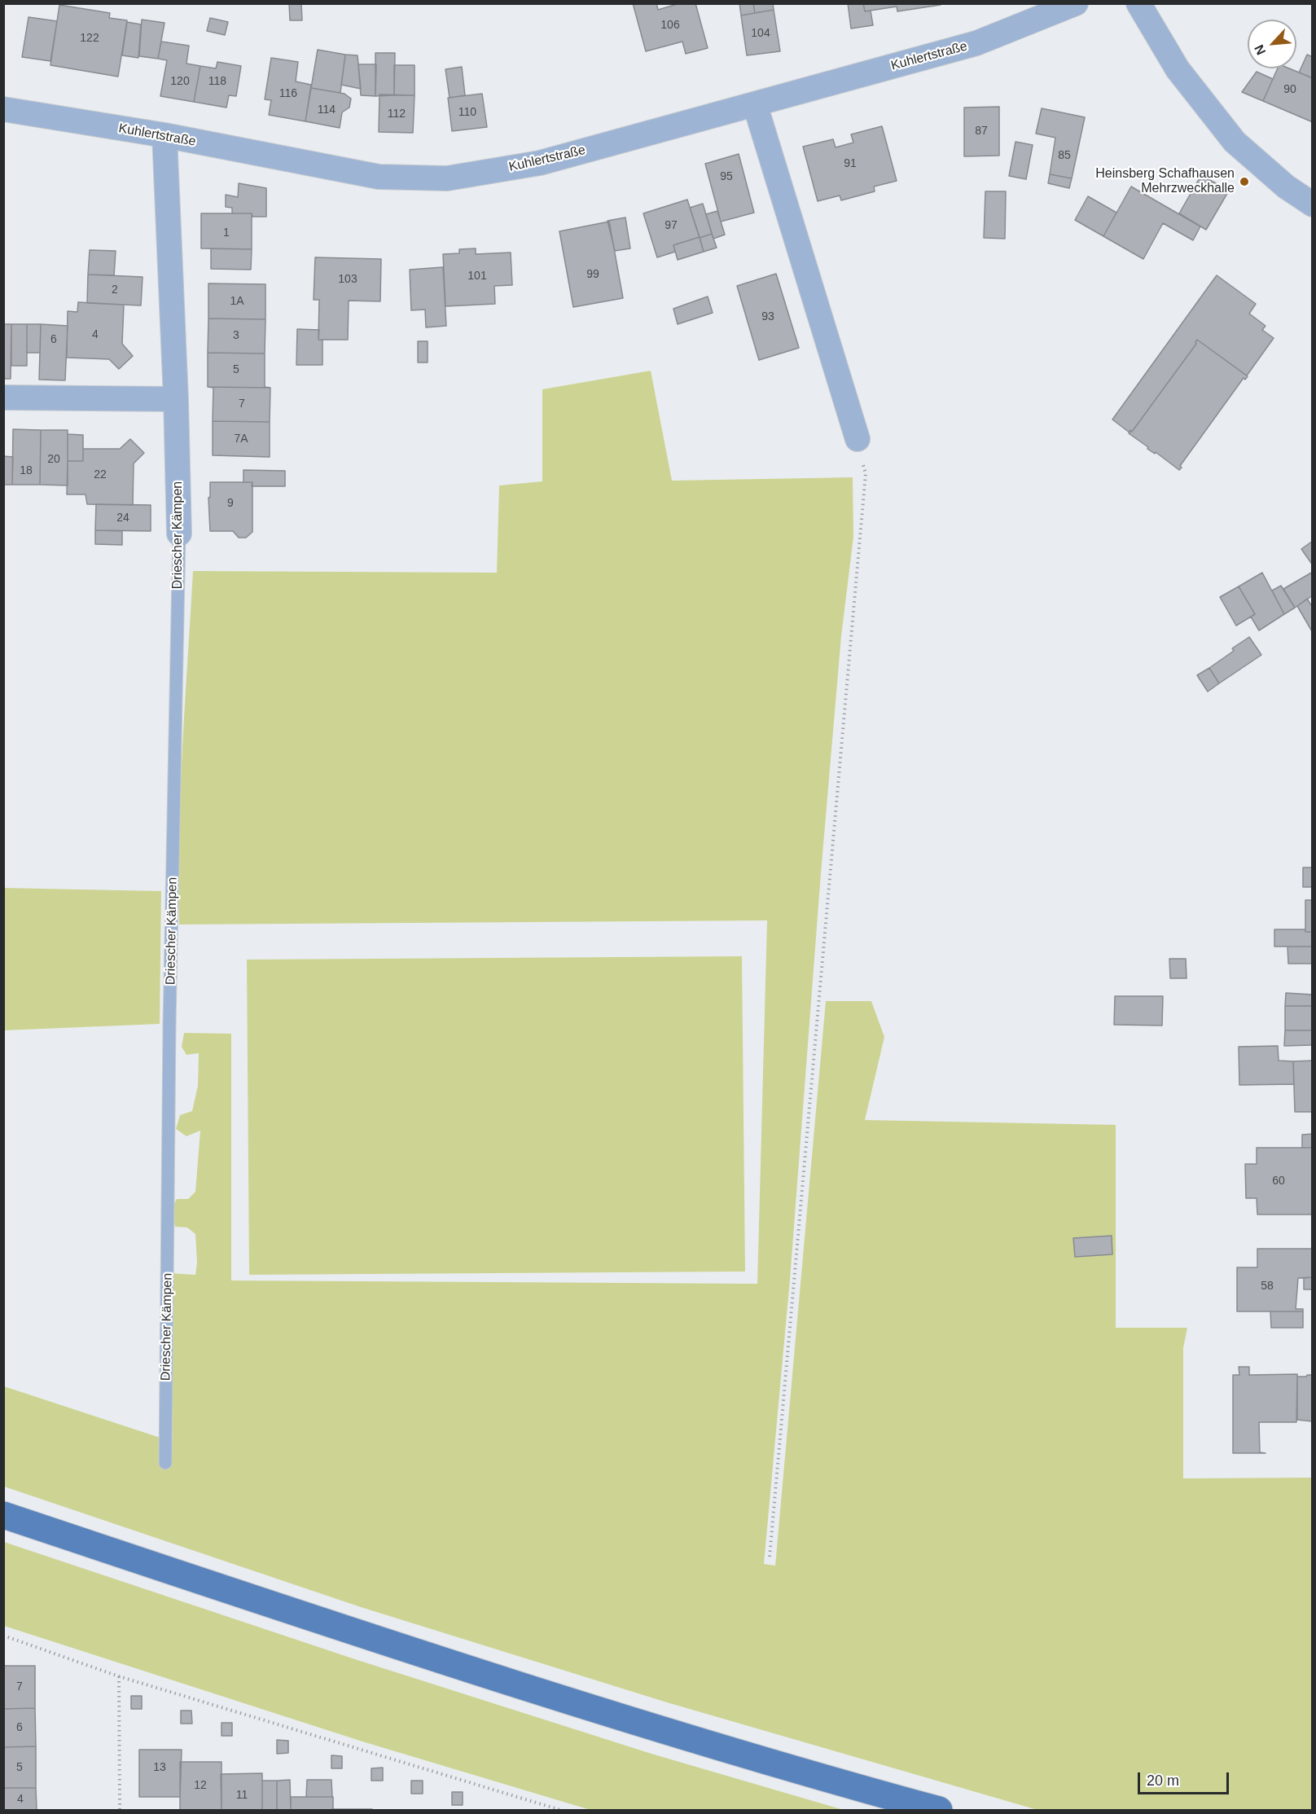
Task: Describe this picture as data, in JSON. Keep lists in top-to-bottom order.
{
  "streets": {
    "street": ["Kuhlertstraße", "Driescher Kämpen"]
  },
  "crossings": [
    ["Kuhlertstraße", "Driescher Kämpen"]
  ],
  "places": ["Heinsberg Schafhausen Mehrzweckhalle"],
  "house_numbers": [
    "106",
    "104",
    "122",
    "120",
    "118",
    "90",
    "116",
    "114",
    "110",
    "112",
    "87",
    "85",
    "91",
    "95",
    "97",
    "1",
    "99",
    "101",
    "103",
    "2",
    "1A",
    "93",
    "4",
    "3",
    "6",
    "5",
    "7",
    "7A",
    "20",
    "18",
    "22",
    "9",
    "24",
    "60",
    "58",
    "7",
    "6",
    "5",
    "13",
    "12",
    "11",
    "4"
  ],
  "scale_bar": "20 m",
  "north": "bottom left"
}
